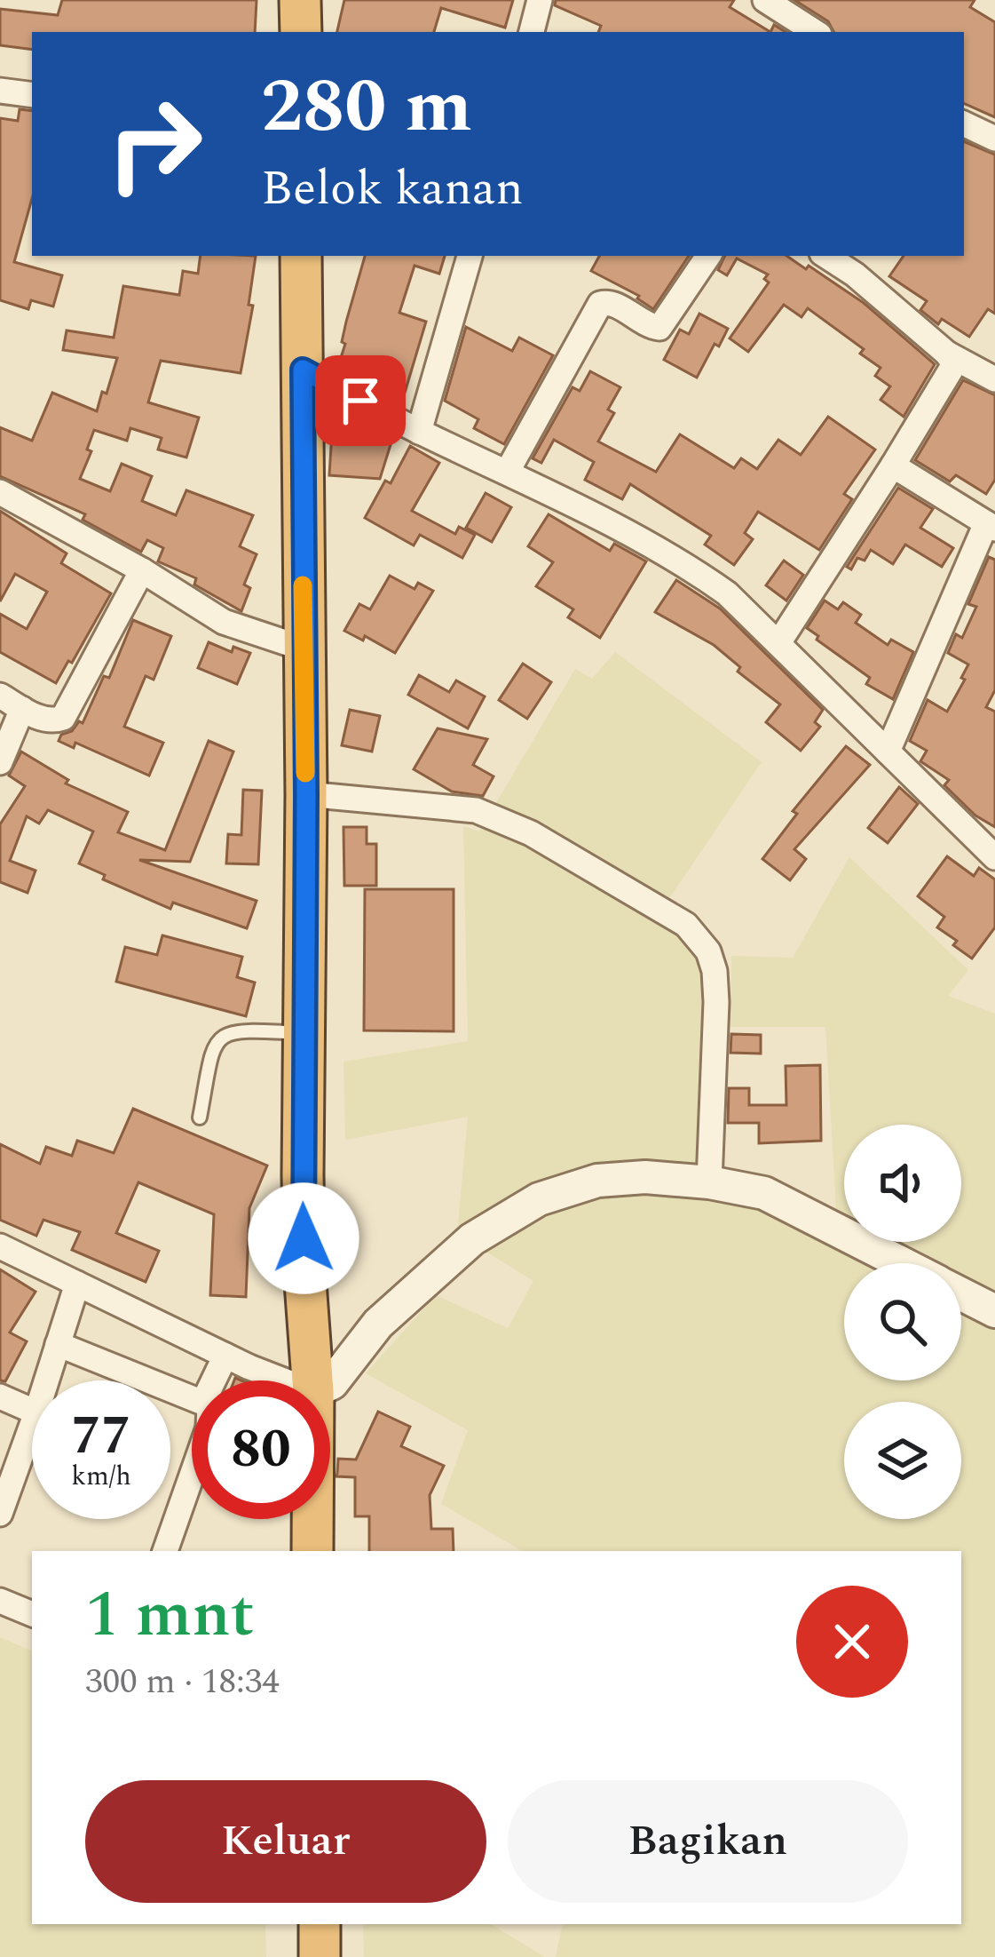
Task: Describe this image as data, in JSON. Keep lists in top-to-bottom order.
{
  "page": {
    "turn": ["280 m", "Belok kanan"],
    "speed": "77 km/h",
    "limit": "80",
    "heading": ["1 mnt", "300 m · 18:34"],
    "buttons": ["Keluar", "Bagikan"]
  }
}
